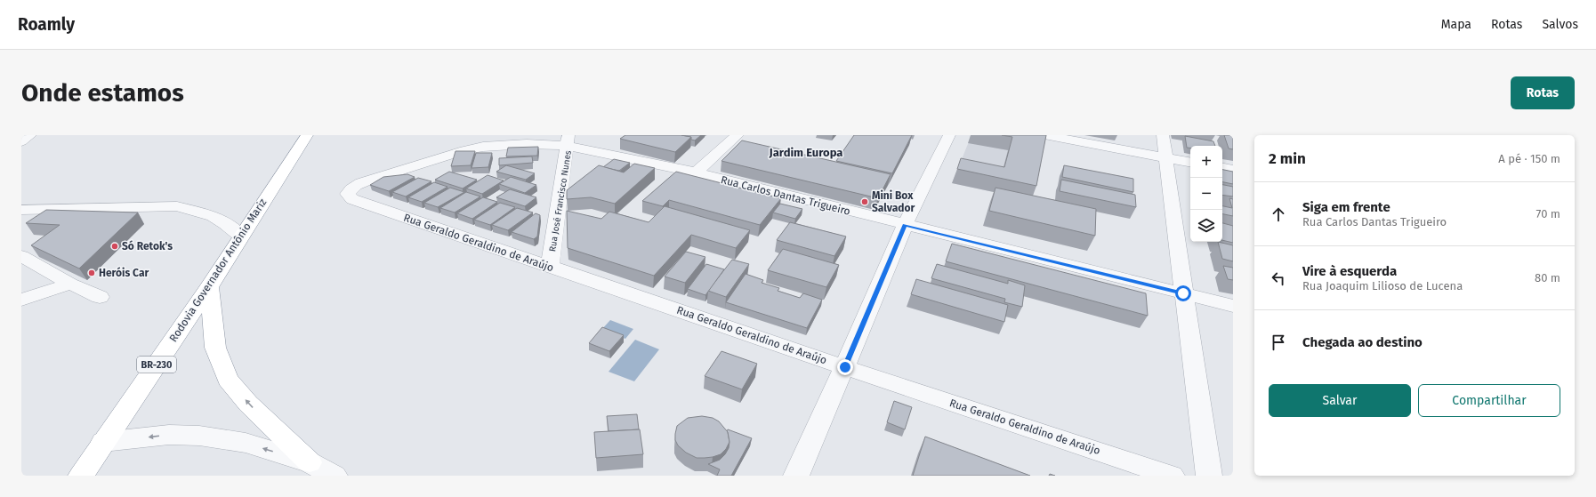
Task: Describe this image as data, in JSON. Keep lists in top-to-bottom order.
{
  "streets": {
    "highway": ["Rodovia Governador Antônio Mariz", "BR-230"],
    "street": ["Rua Carlos Dantas Trigueiro", "Rua José Francisco Nunes", "Rua Geraldo Geraldino de Araújo"]
  },
  "crossings": [
    ["Rua Carlos Dantas Trigueiro", "Rua José Francisco Nunes"],
    ["Rua Carlos Dantas Trigueiro", "Rua Geraldo Geraldino de Araújo"],
    ["Rua José Francisco Nunes", "Rua Geraldo Geraldino de Araújo"]
  ],
  "districts": ["Jardim Europa"],
  "places": ["Mini Box Salvador", "Só Retok's", "Heróis Car"],
  "page": {
    "header": "Roamly",
    "nav": ["Mapa", "Rotas", "Salvos"],
    "buttons": [
      "Rotas",
      ["Salvar", "Compartilhar"]
    ],
    "title": "Onde estamos",
    "heading": ["2 min", "A pé · 150 m"],
    "map_buttons": ["+", "−"],
    "list": [
      ["Siga em frente", "Rua Carlos Dantas Trigueiro", "70 m"],
      ["Vire à esquerda", "Rua Joaquim Lilioso de Lucena", "80 m"],
      "Chegada ao destino"
    ]
  }
}
